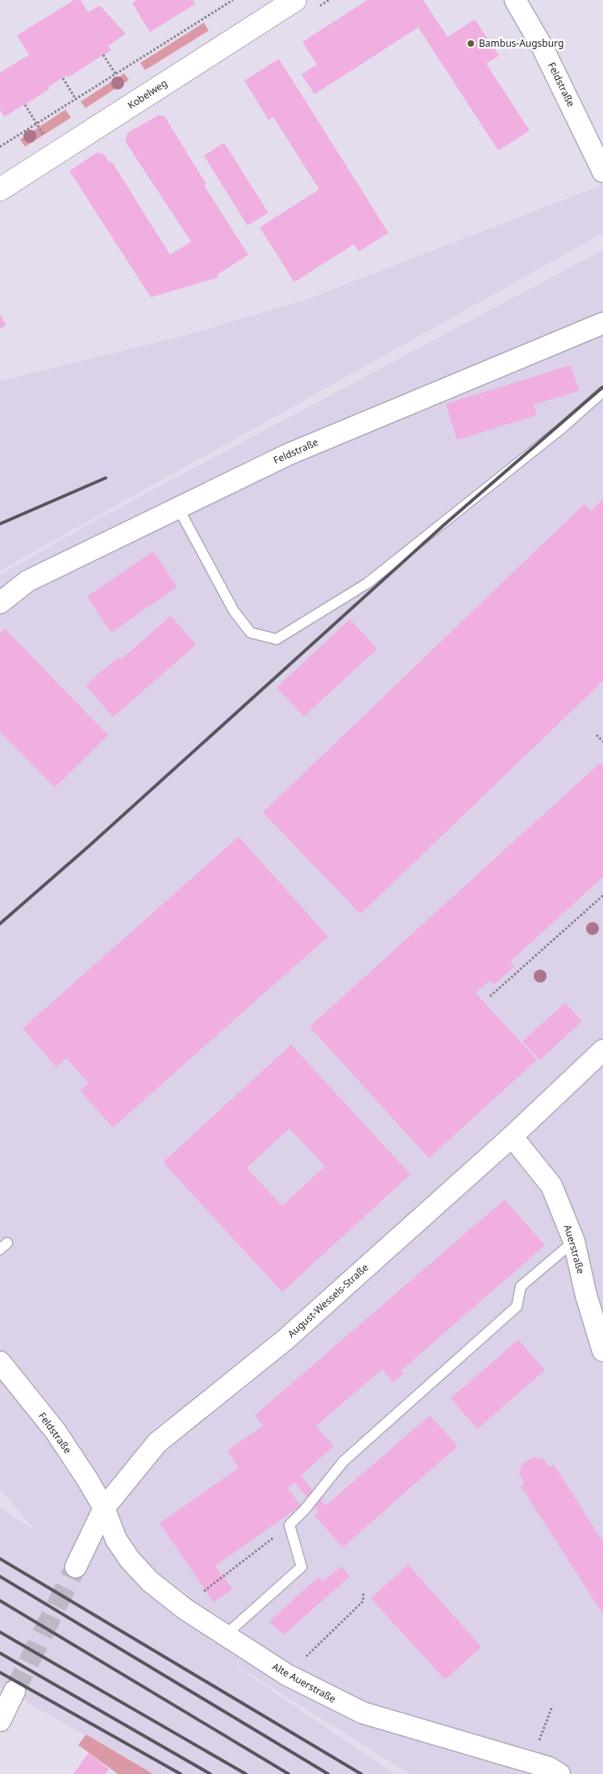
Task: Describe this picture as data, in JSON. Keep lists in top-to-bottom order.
{
  "streets": {
    "street": [
      "Feldstraße",
      "Kobelweg",
      "Auerstraße",
      "August-Wessels-Straße",
      "Alte Auerstraße"
    ]
  },
  "crossings": [
    ["Feldstraße", "August-Wessels-Straße"],
    ["Feldstraße", "Alte Auerstraße"],
    ["Auerstraße", "August-Wessels-Straße"],
    ["August-Wessels-Straße", "Alte Auerstraße"]
  ],
  "places": ["Bambus-Augsburg"]
}
